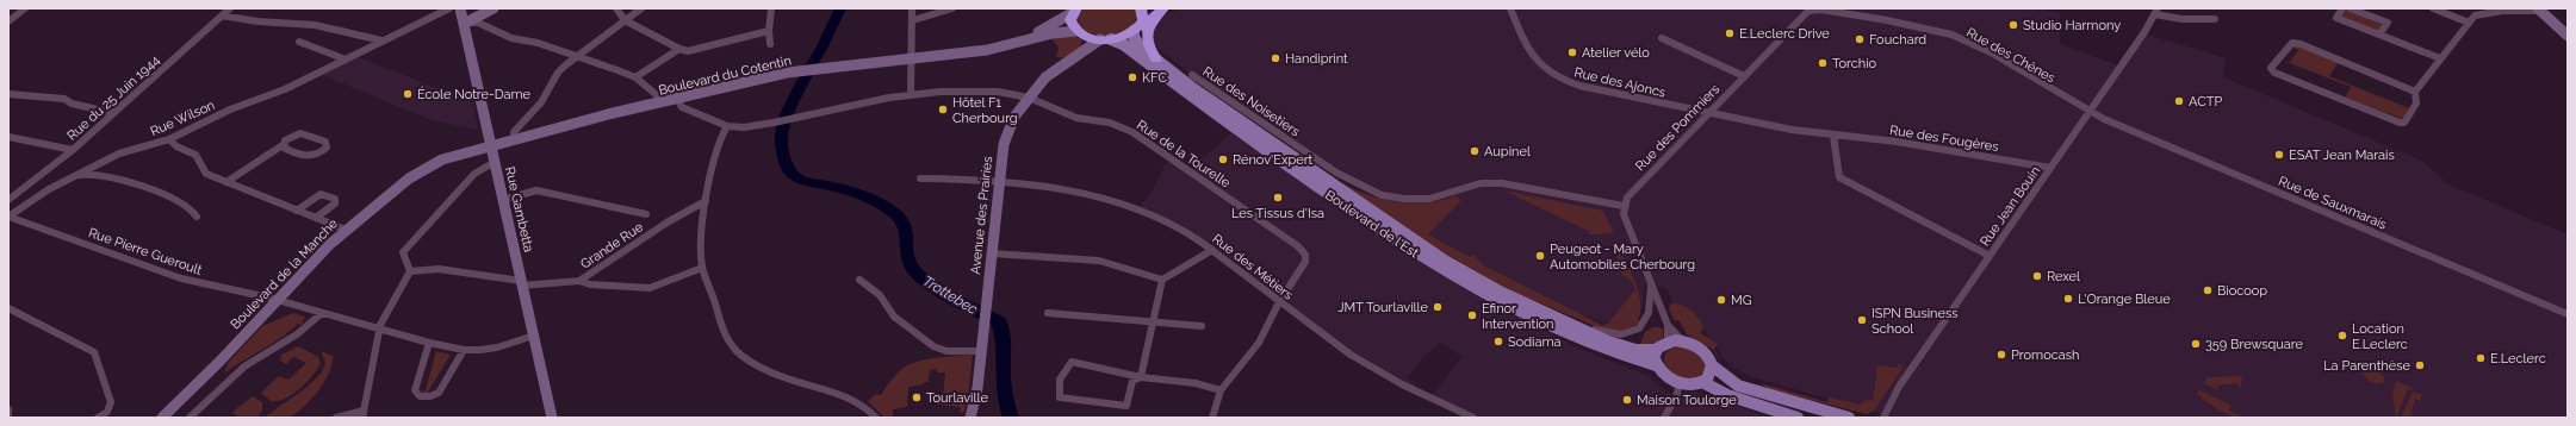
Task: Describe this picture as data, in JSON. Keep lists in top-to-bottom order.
{
  "streets": {
    "main road": [
      "Boulevard du Cotentin",
      "Rue Gambetta",
      "Avenue des Prairies",
      "Boulevard de l'Est",
      "Boulevard de la Manche"
    ],
    "street": [
      "Rue des Chênes",
      "Rue des Ajoncs",
      "Rue du 25 Juin 1944",
      "Rue des Noisetiers",
      "Rue Wilson",
      "Rue des Pommiers",
      "Rue des Fougères",
      "Rue de la Tourelle",
      "Rue de Sauxmarais",
      "Rue Jean Bouin",
      "Grande Rue",
      "Rue Pierre Gueroult",
      "Rue des Métiers"
    ]
  },
  "crossings": [
    ["Rue des Chênes", "Rue des Pommiers"],
    ["Rue des Chênes", "Rue de Sauxmarais"],
    ["Rue des Chênes", "Rue Jean Bouin"],
    ["Boulevard du Cotentin", "Rue Gambetta"],
    ["Boulevard du Cotentin", "Avenue des Prairies"],
    ["Boulevard du Cotentin", "Boulevard de la Manche"],
    ["Rue des Ajoncs", "Rue des Pommiers"],
    ["Rue des Ajoncs", "Rue des Fougères"],
    ["Rue des Noisetiers", "Rue des Pommiers"],
    ["Rue Wilson", "Rue Pierre Gueroult"],
    ["Rue des Pommiers", "Rue des Fougères"],
    ["Rue des Fougères", "Rue Jean Bouin"],
    ["Rue de la Tourelle", "Avenue des Prairies"],
    ["Rue de la Tourelle", "Rue des Métiers"],
    ["Rue de Sauxmarais", "Rue Jean Bouin"],
    ["Rue Gambetta", "Grande Rue"],
    ["Rue Gambetta", "Rue Pierre Gueroult"],
    ["Rue Gambetta", "Boulevard de la Manche"],
    ["Avenue des Prairies", "Rue des Métiers"],
    ["Rue Pierre Gueroult", "Boulevard de la Manche"]
  ],
  "water": ["Trottebec"],
  "places": [
    "Studio Harmony",
    "E.Leclerc Drive",
    "Fouchard",
    "Atelier vélo",
    "Handiprint",
    "Torchio",
    "KFC",
    "École Notre-Dame",
    "ACTP",
    "Hôtel F1 Cherbourg",
    "Aupinel",
    "ESAT Jean Marais",
    "Rénov'Expert",
    "Les Tissus d'Isa",
    "Peugeot - Mary Automobiles Cherbourg",
    "Rexel",
    "Biocoop",
    "L'Orange Bleue",
    "MG",
    "JMT Tourlaville",
    "Efinor Intervention",
    "ISPN Business School",
    "Location E.Leclerc",
    "Sodiama",
    "359 Brewsquare",
    "Promocash",
    "E.Leclerc",
    "La Parenthèse",
    "Tourlaville",
    "Maison Toulorge"
  ]
}
